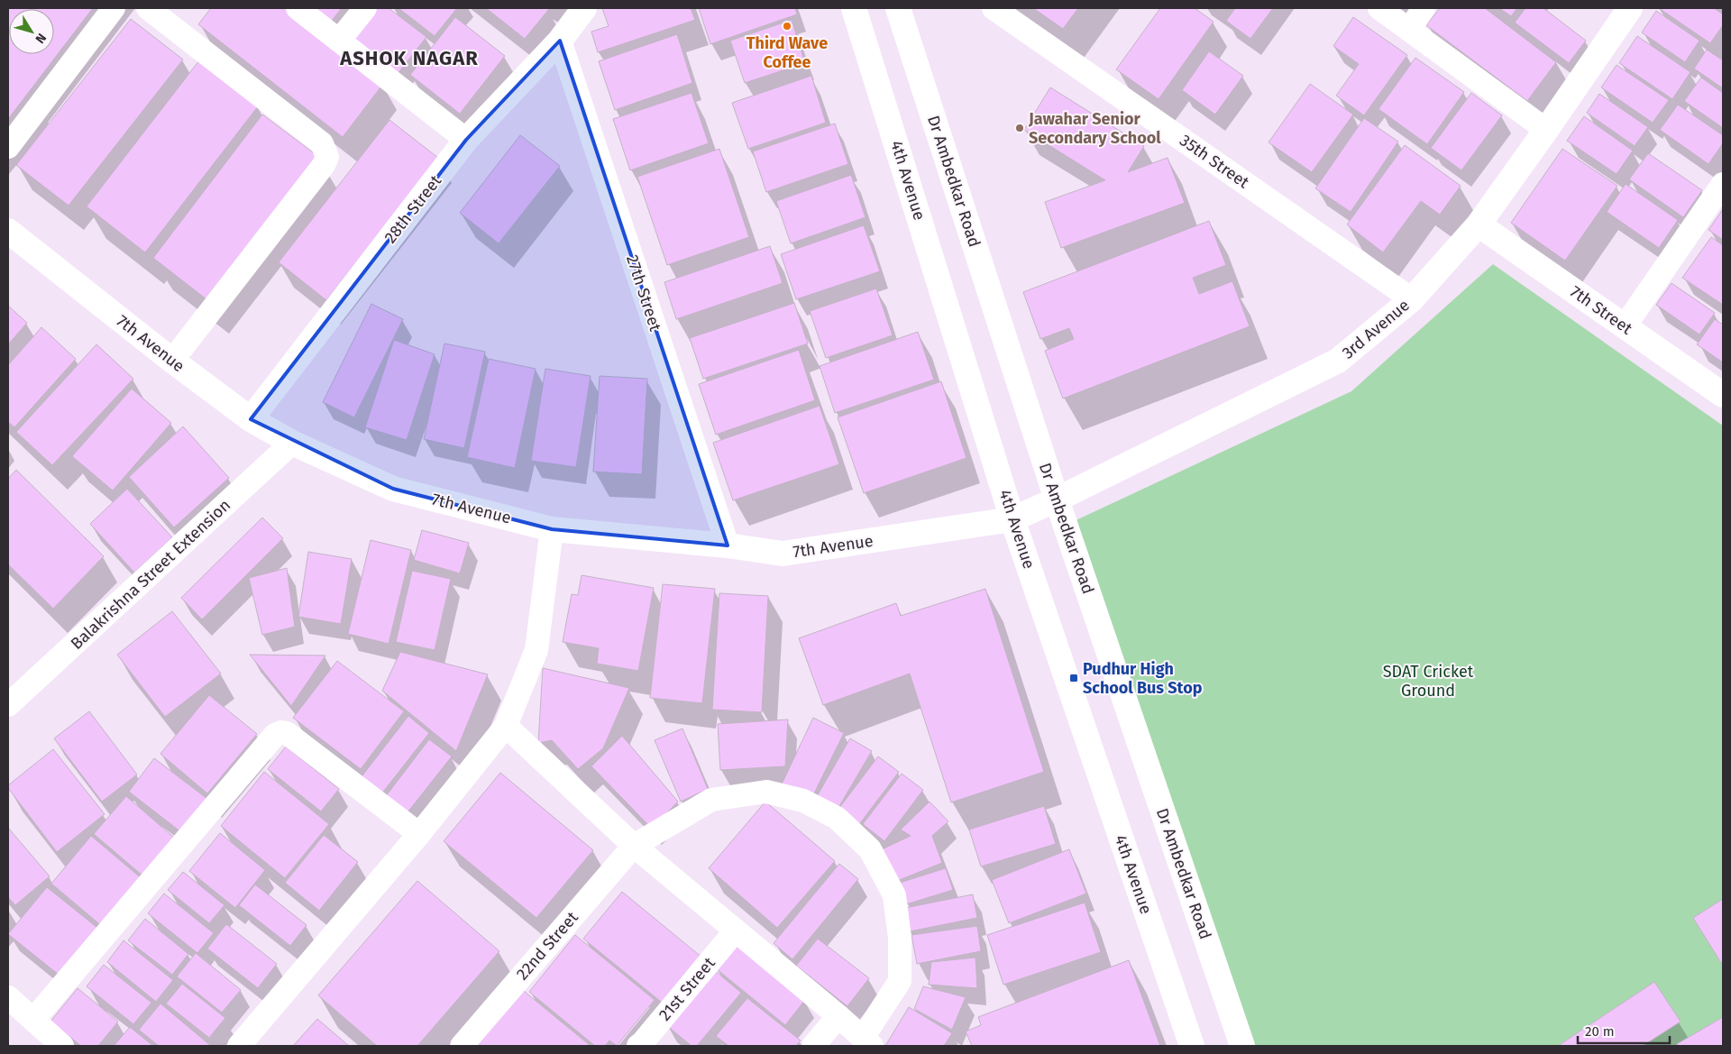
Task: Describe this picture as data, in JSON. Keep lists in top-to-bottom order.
{
  "streets": {
    "main road": [
      "4th Avenue",
      "Dr Ambedkar Road",
      "28th Street",
      "7th Street",
      "3rd Avenue",
      "7th Avenue"
    ],
    "street": [
      "35th Street",
      "27th Street",
      "Balakrishna Street Extension",
      "22nd Street",
      "21st Street"
    ]
  },
  "crossings": [
    ["35th Street", "3rd Avenue"],
    ["4th Avenue", "3rd Avenue"],
    ["4th Avenue", "7th Avenue"],
    ["Dr Ambedkar Road", "3rd Avenue"],
    ["28th Street", "27th Street"],
    ["28th Street", "7th Avenue"],
    ["27th Street", "7th Avenue"],
    ["7th Street", "3rd Avenue"],
    ["3rd Avenue", "7th Avenue"],
    ["7th Avenue", "Balakrishna Street Extension"]
  ],
  "districts": ["ASHOK NAGAR"],
  "parks": ["SDAT Cricket Ground"],
  "places": {
    "other": ["Third Wave Coffee", "Jawahar Senior Secondary School"],
    "transit": ["Pudhur High School Bus Stop"]
  },
  "scale_bar": "20 m",
  "north": "bottom right"
}
